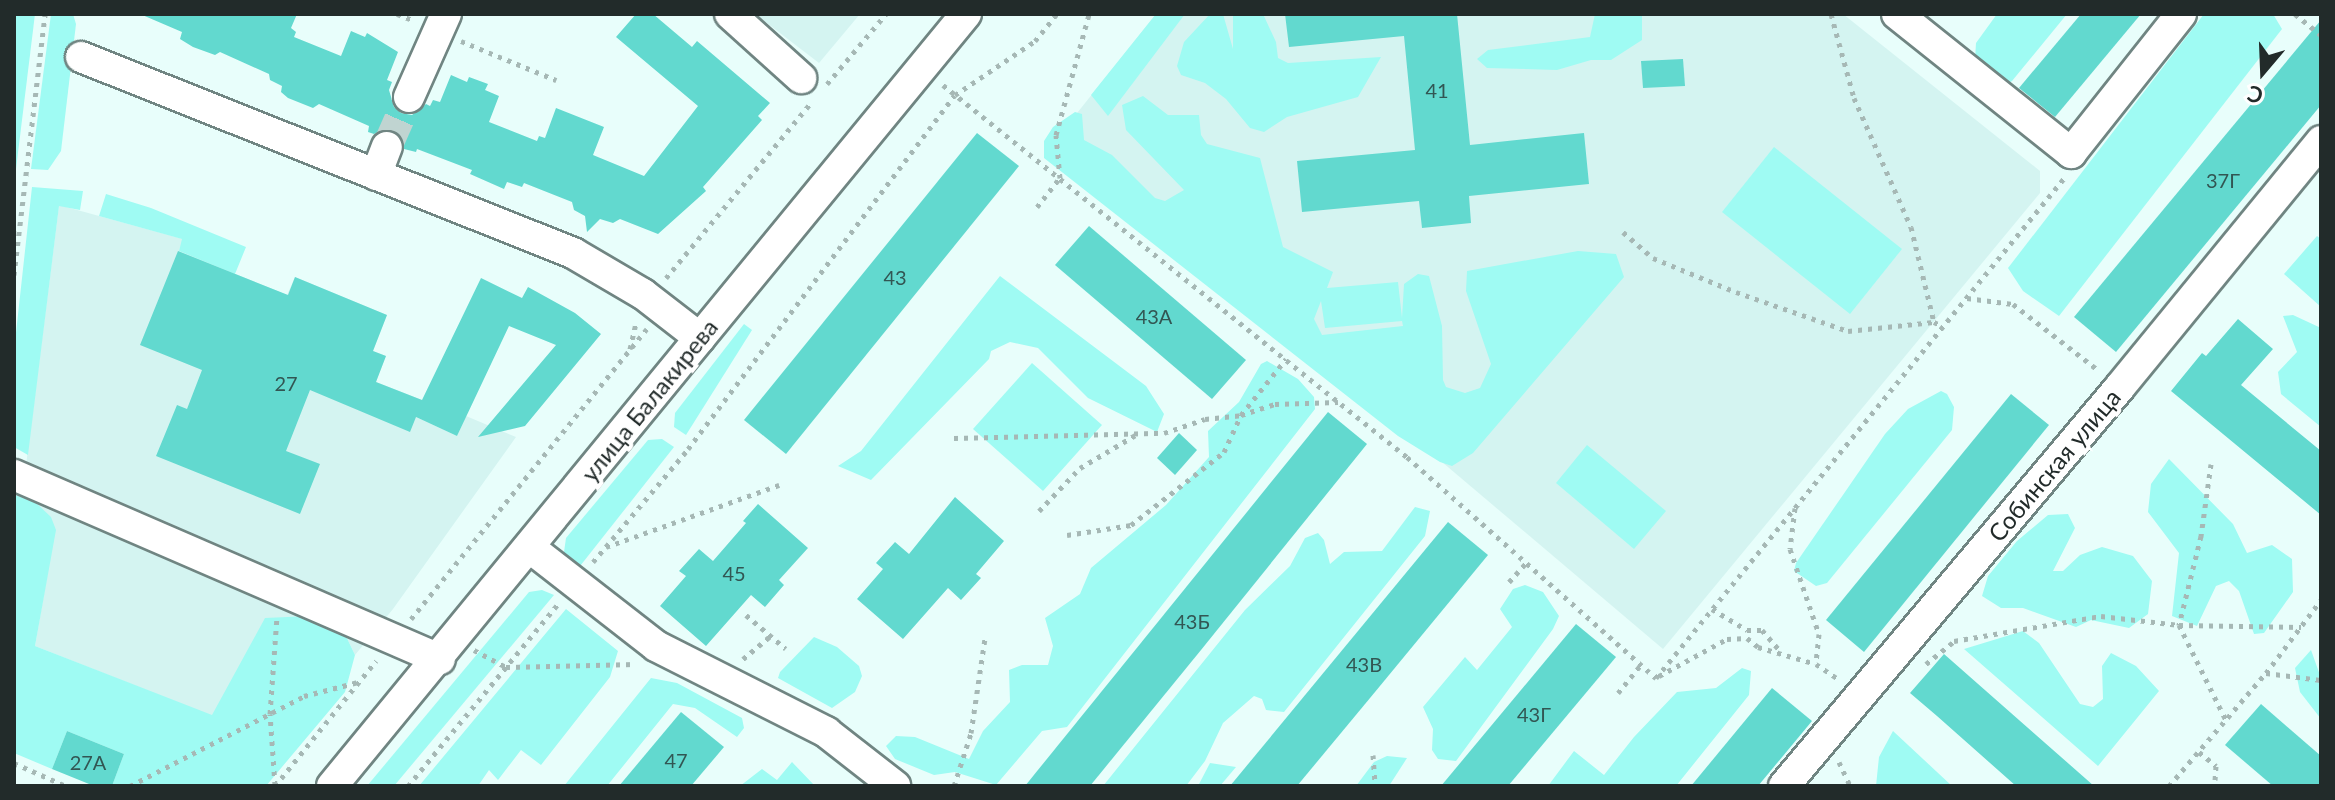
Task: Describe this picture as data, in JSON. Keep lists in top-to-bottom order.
{
  "streets": {
    "street": ["улица Балакирева", "Собинская улица"]
  },
  "house_numbers": [
    "41",
    "37Г",
    "43",
    "43А",
    "27",
    "45",
    "43Б",
    "43В",
    "43Г",
    "47",
    "27А"
  ],
  "north": "bottom"
}
